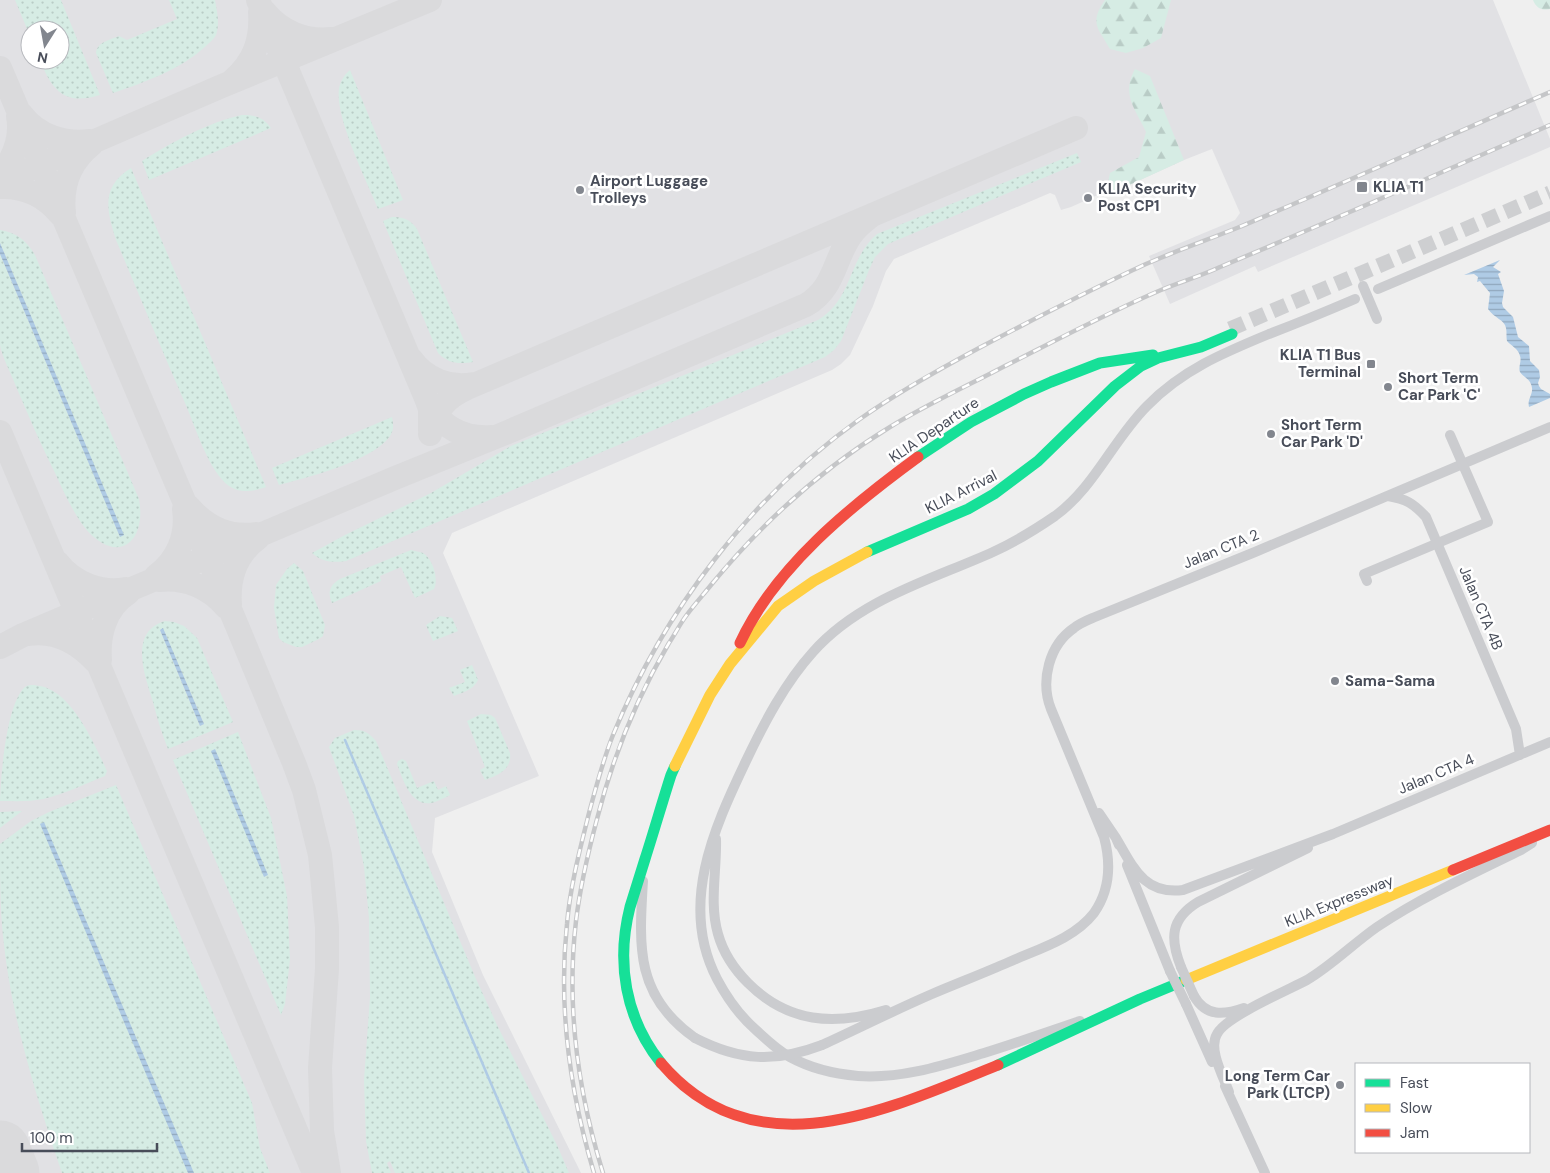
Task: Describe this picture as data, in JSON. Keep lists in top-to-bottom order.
{
  "streets": {
    "main road": ["KLIA Departure", "KLIA Arrival", "KLIA Expressway"],
    "street": ["Jalan CTA 2", "Jalan CTA 4B", "Jalan CTA 4"]
  },
  "crossings": [
    ["KLIA Departure", "KLIA Arrival"],
    ["KLIA Departure", "KLIA Expressway"],
    ["KLIA Arrival", "KLIA Expressway"],
    ["Jalan CTA 2", "Jalan CTA 4B"],
    ["Jalan CTA 4B", "Jalan CTA 4"]
  ],
  "places": {
    "transit": ["KLIA T1", "KLIA T1 Bus Terminal"],
    "other": [
      "Airport Luggage Trolleys",
      "KLIA Security Post CP1",
      "Short Term Car Park 'C'",
      "Short Term Car Park 'D'",
      "Sama-Sama",
      "Long Term Car Park (LTCP)"
    ]
  },
  "legend": ["Fast", "Slow", "Jam"],
  "scale_bar": "100 m",
  "north": "bottom"
}
